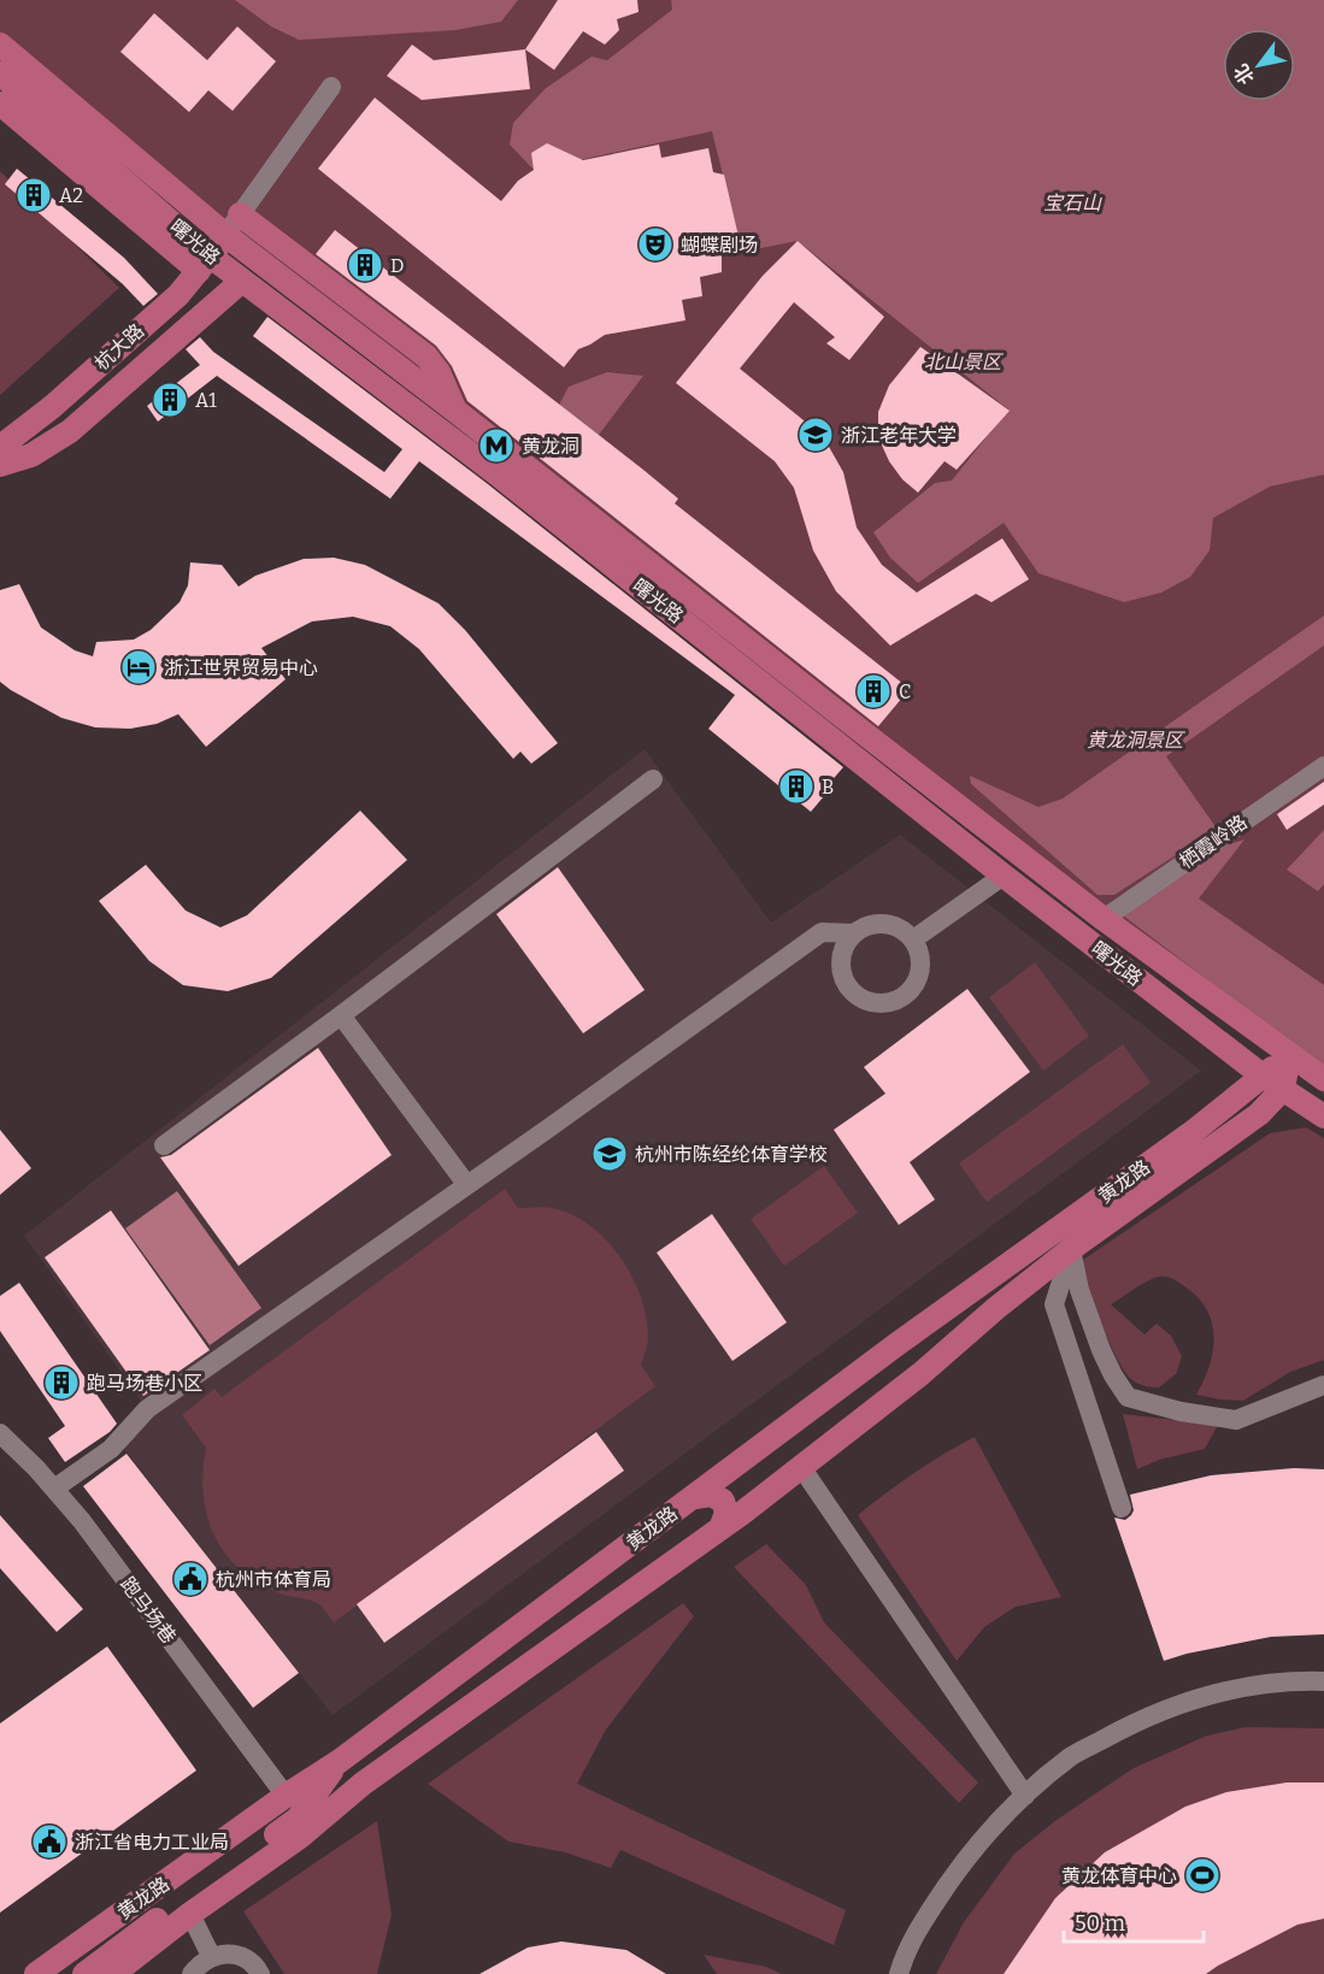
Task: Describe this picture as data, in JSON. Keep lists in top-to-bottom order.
{
  "streets": {
    "main road": ["曙光路", "杭大路", "黄龙路"],
    "street": ["栖霞岭路", "跑马场巷"]
  },
  "crossings": [
    ["曙光路", "杭大路"],
    ["曙光路", "栖霞岭路"],
    ["曙光路", "黄龙路"],
    ["黄龙路", "跑马场巷"]
  ],
  "parks": ["宝石山", "北山景区", "黄龙洞景区"],
  "places": {
    "building": [
      "A2",
      "D",
      "A1",
      "C",
      "B",
      "跑马场巷小区"
    ],
    "theatre": ["蝴蝶剧场"],
    "school or university": ["浙江老年大学", "杭州市陈经纶体育学校"],
    "metro station": ["黄龙洞"],
    "hotel": ["浙江世界贸易中心"],
    "public building": ["杭州市体育局", "浙江省电力工业局"],
    "sports": ["黄龙体育中心"]
  },
  "scale_bar": "50 m",
  "north": "bottom left"
}
